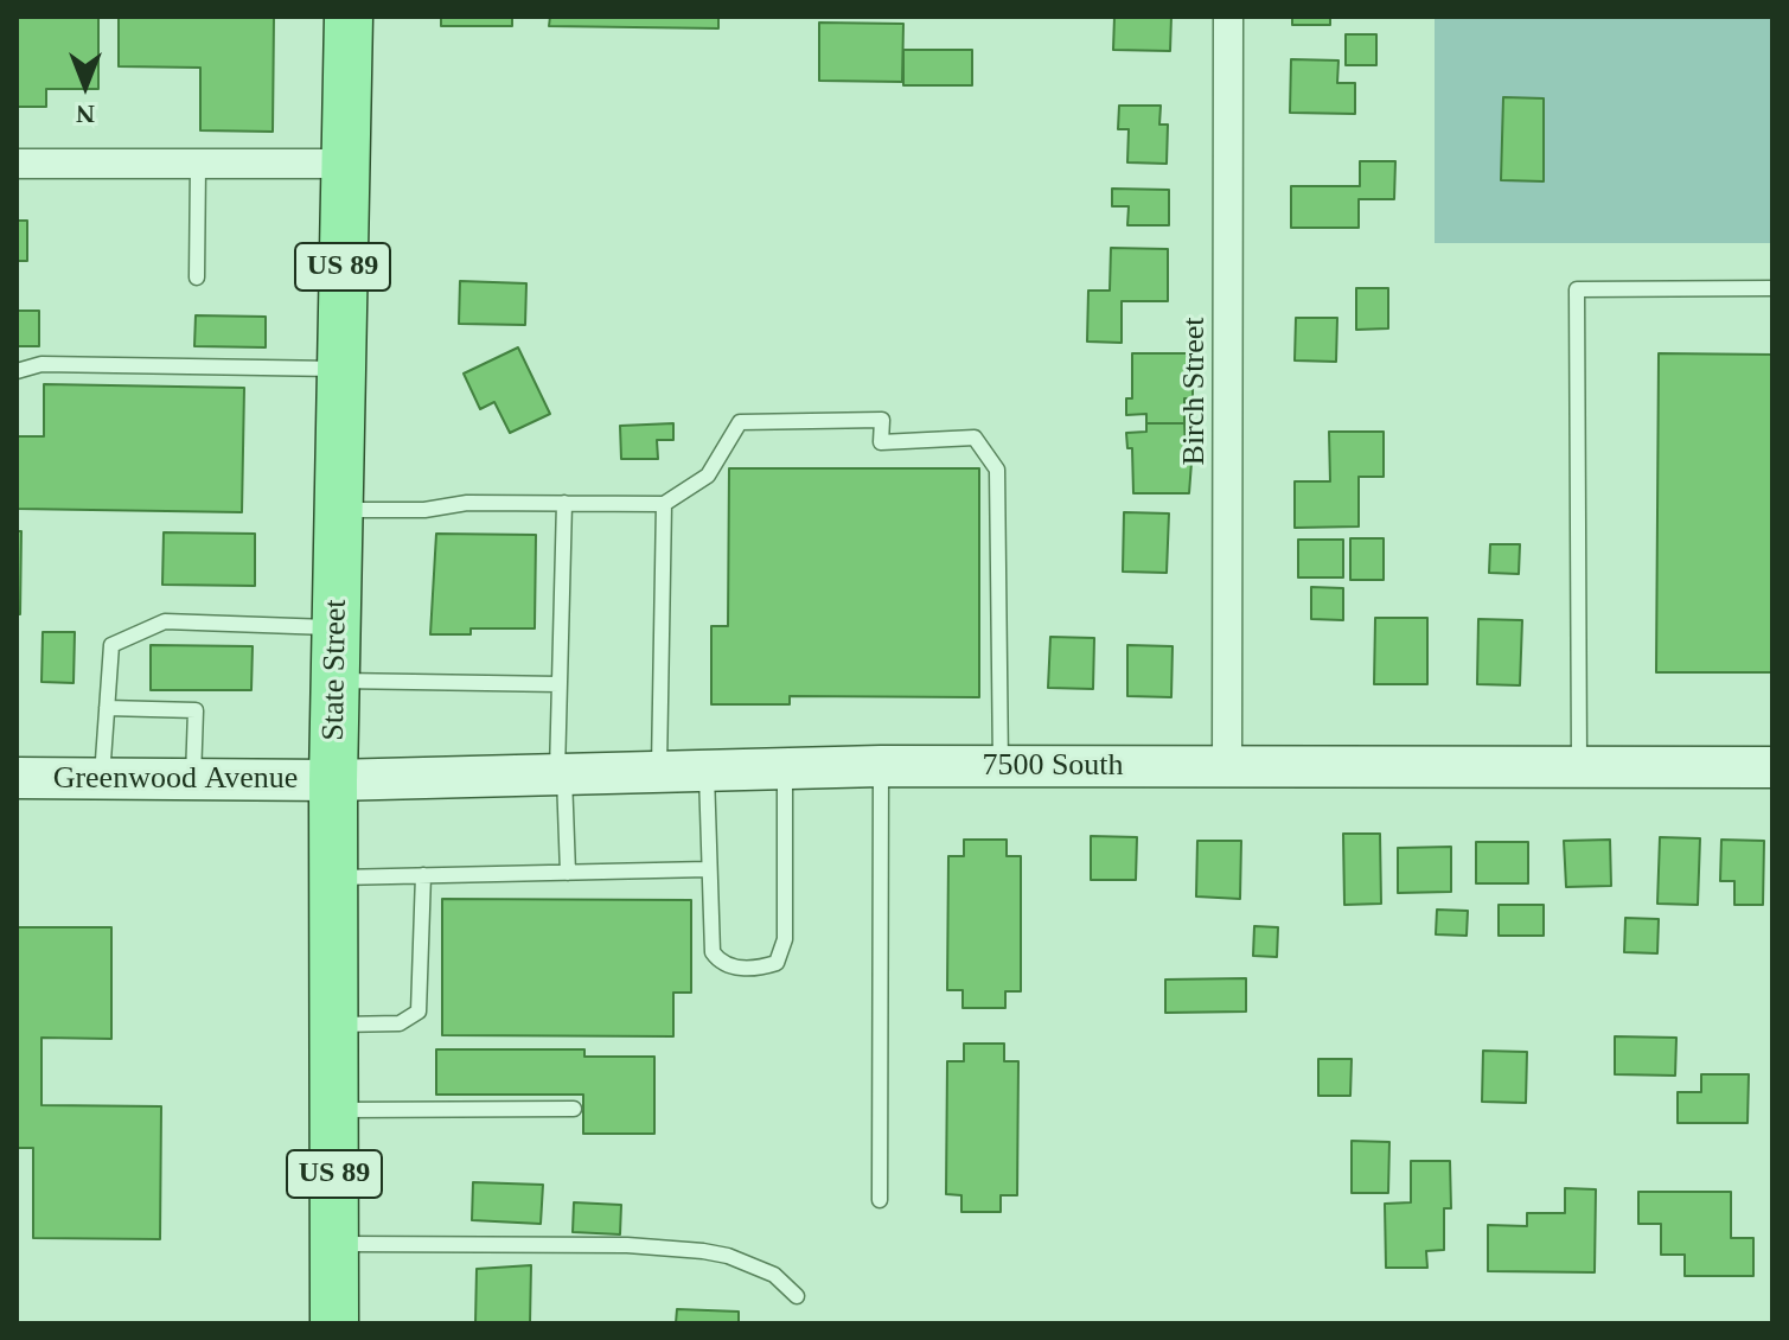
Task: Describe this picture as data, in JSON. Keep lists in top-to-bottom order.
{
  "streets": {
    "main road": ["US 89", "State Street"],
    "street": ["Birch Street", "7500 South", "Greenwood Avenue"]
  },
  "crossings": [
    ["Birch Street", "7500 South"],
    ["State Street", "7500 South"],
    ["State Street", "Greenwood Avenue"],
    ["7500 South", "Greenwood Avenue"]
  ],
  "north": "bottom"
}
